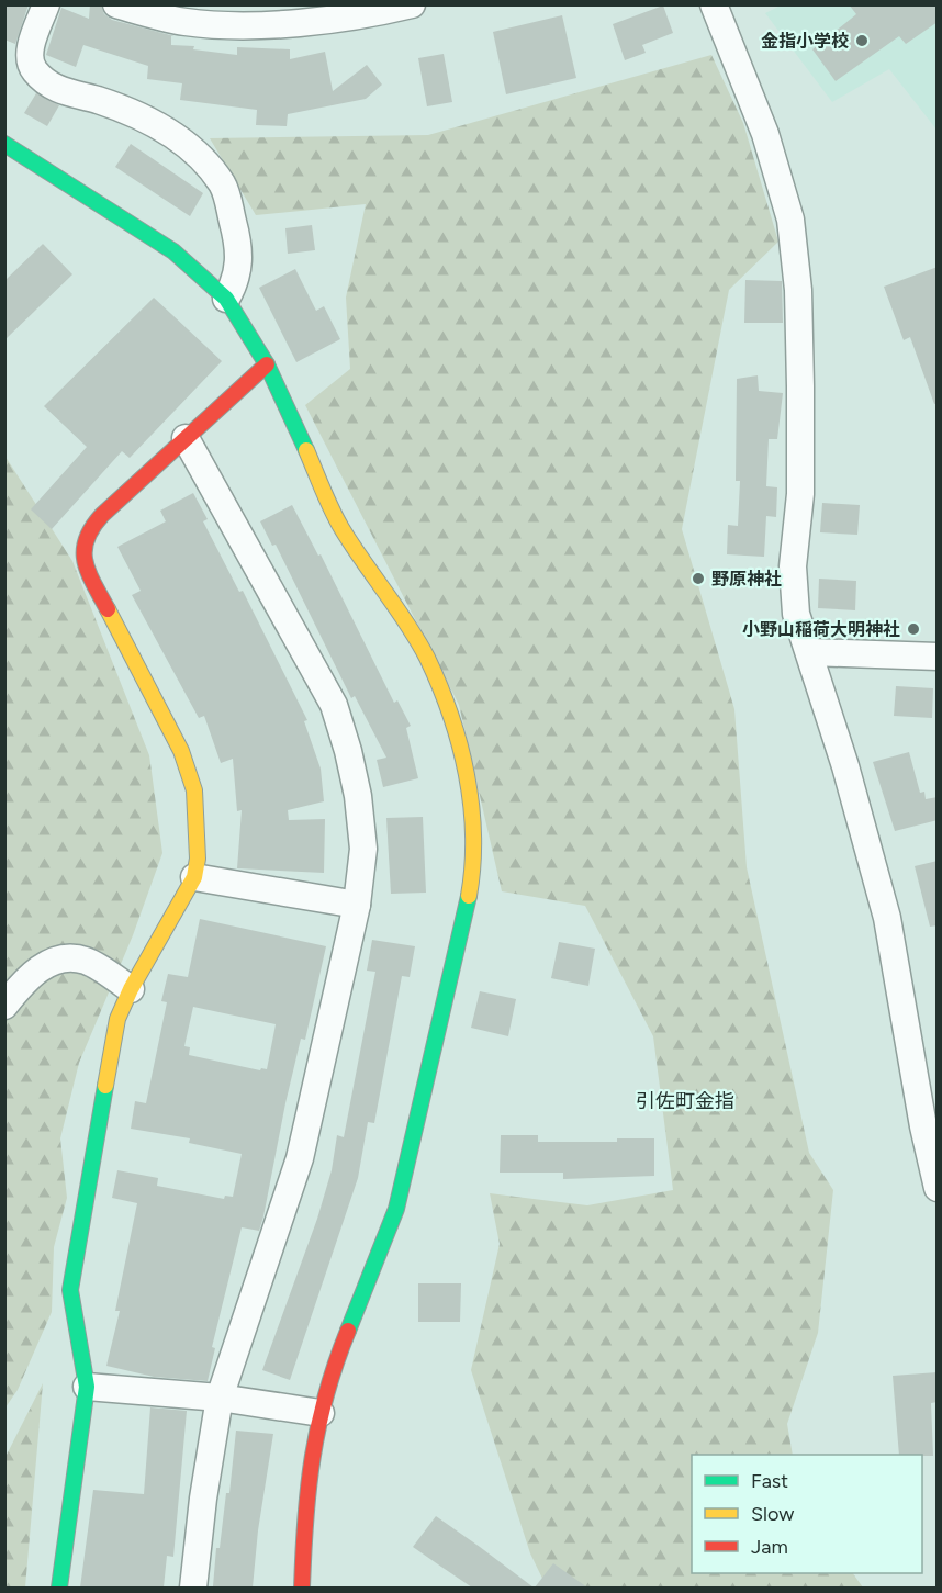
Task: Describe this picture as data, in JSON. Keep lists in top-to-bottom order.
{
  "districts": ["引佐町金指"],
  "places": ["金指小学校", "野原神社", "小野山稲荷大明神社"],
  "legend": ["Fast", "Slow", "Jam"]
}
